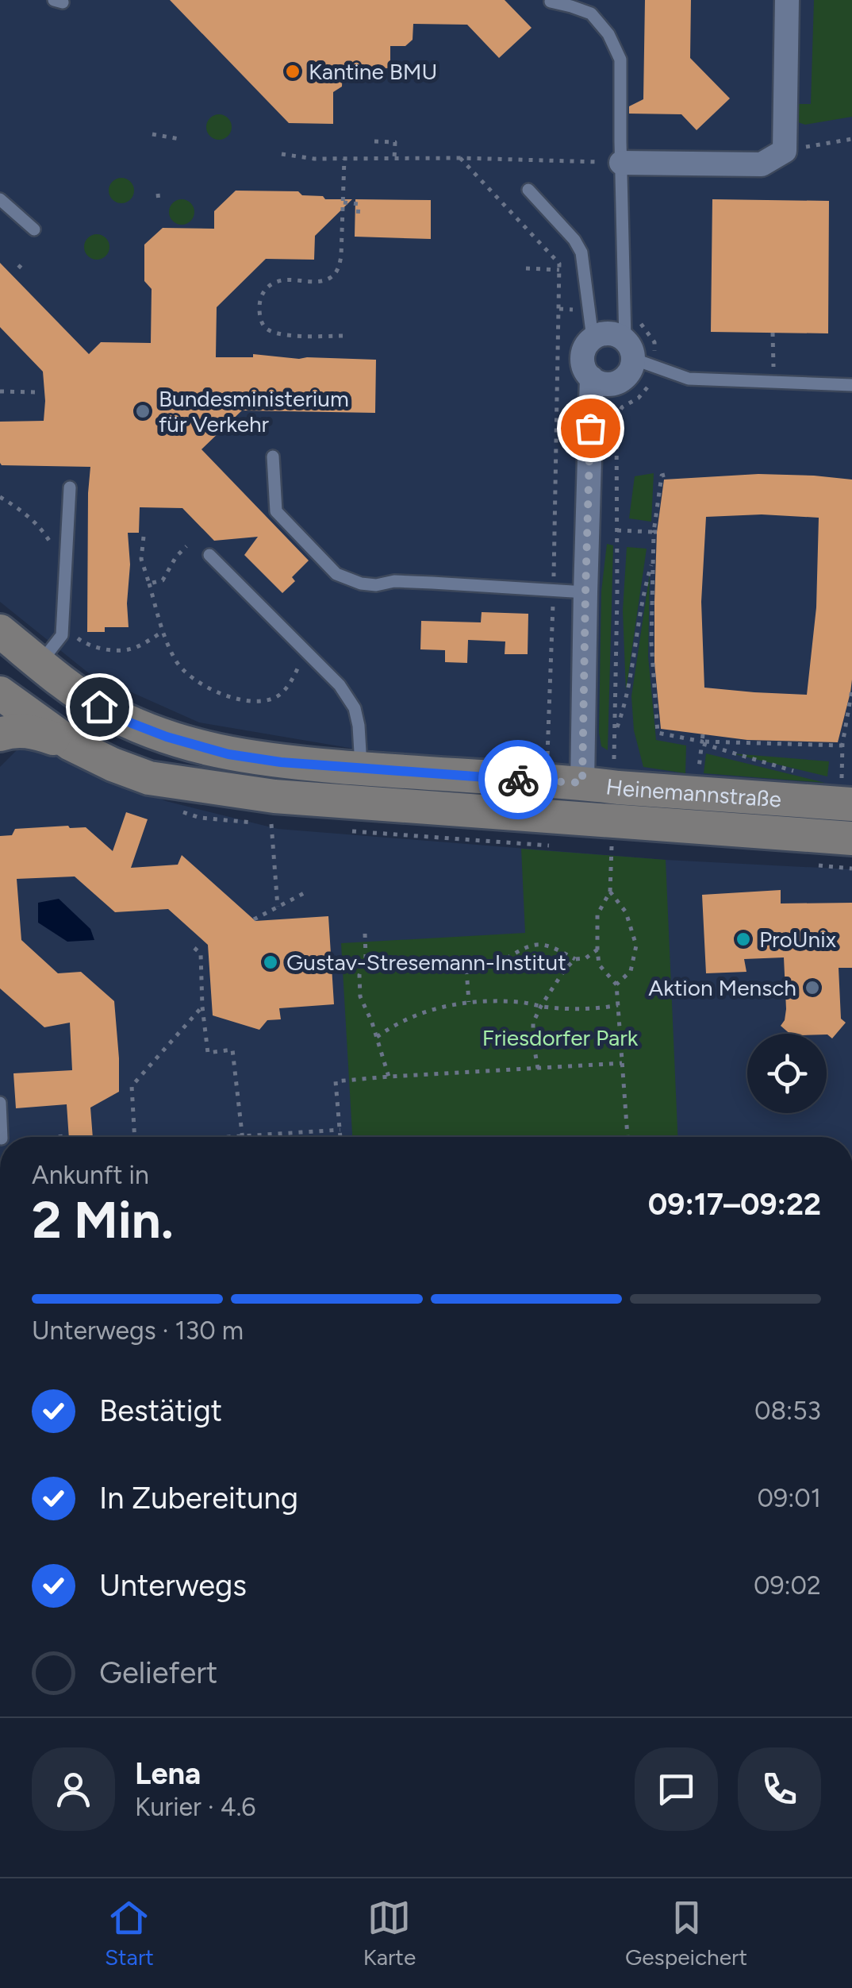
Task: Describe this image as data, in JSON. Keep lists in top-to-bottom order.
{
  "streets": {
    "main road": ["Heinemannstraße"]
  },
  "parks": ["Friesdorfer Park"],
  "places": [
    "Kantine BMU",
    "Bundesministerium für Verkehr",
    "ProUnix",
    "Gustav-Stresemann-Institut",
    "Aktion Mensch"
  ],
  "page": {
    "heading": ["2 Min.", "Ankunft in", "09:17–09:22"],
    "panel": ["Lena", "Kurier · 4.6"],
    "bar": "Unterwegs · 130 m",
    "list": [
      ["Bestätigt", "08:53"],
      ["In Zubereitung", "09:01"],
      ["Unterwegs", "09:02"],
      "Geliefert"
    ],
    "tabs": ["Start", "Karte", "Gespeichert"]
  }
}
